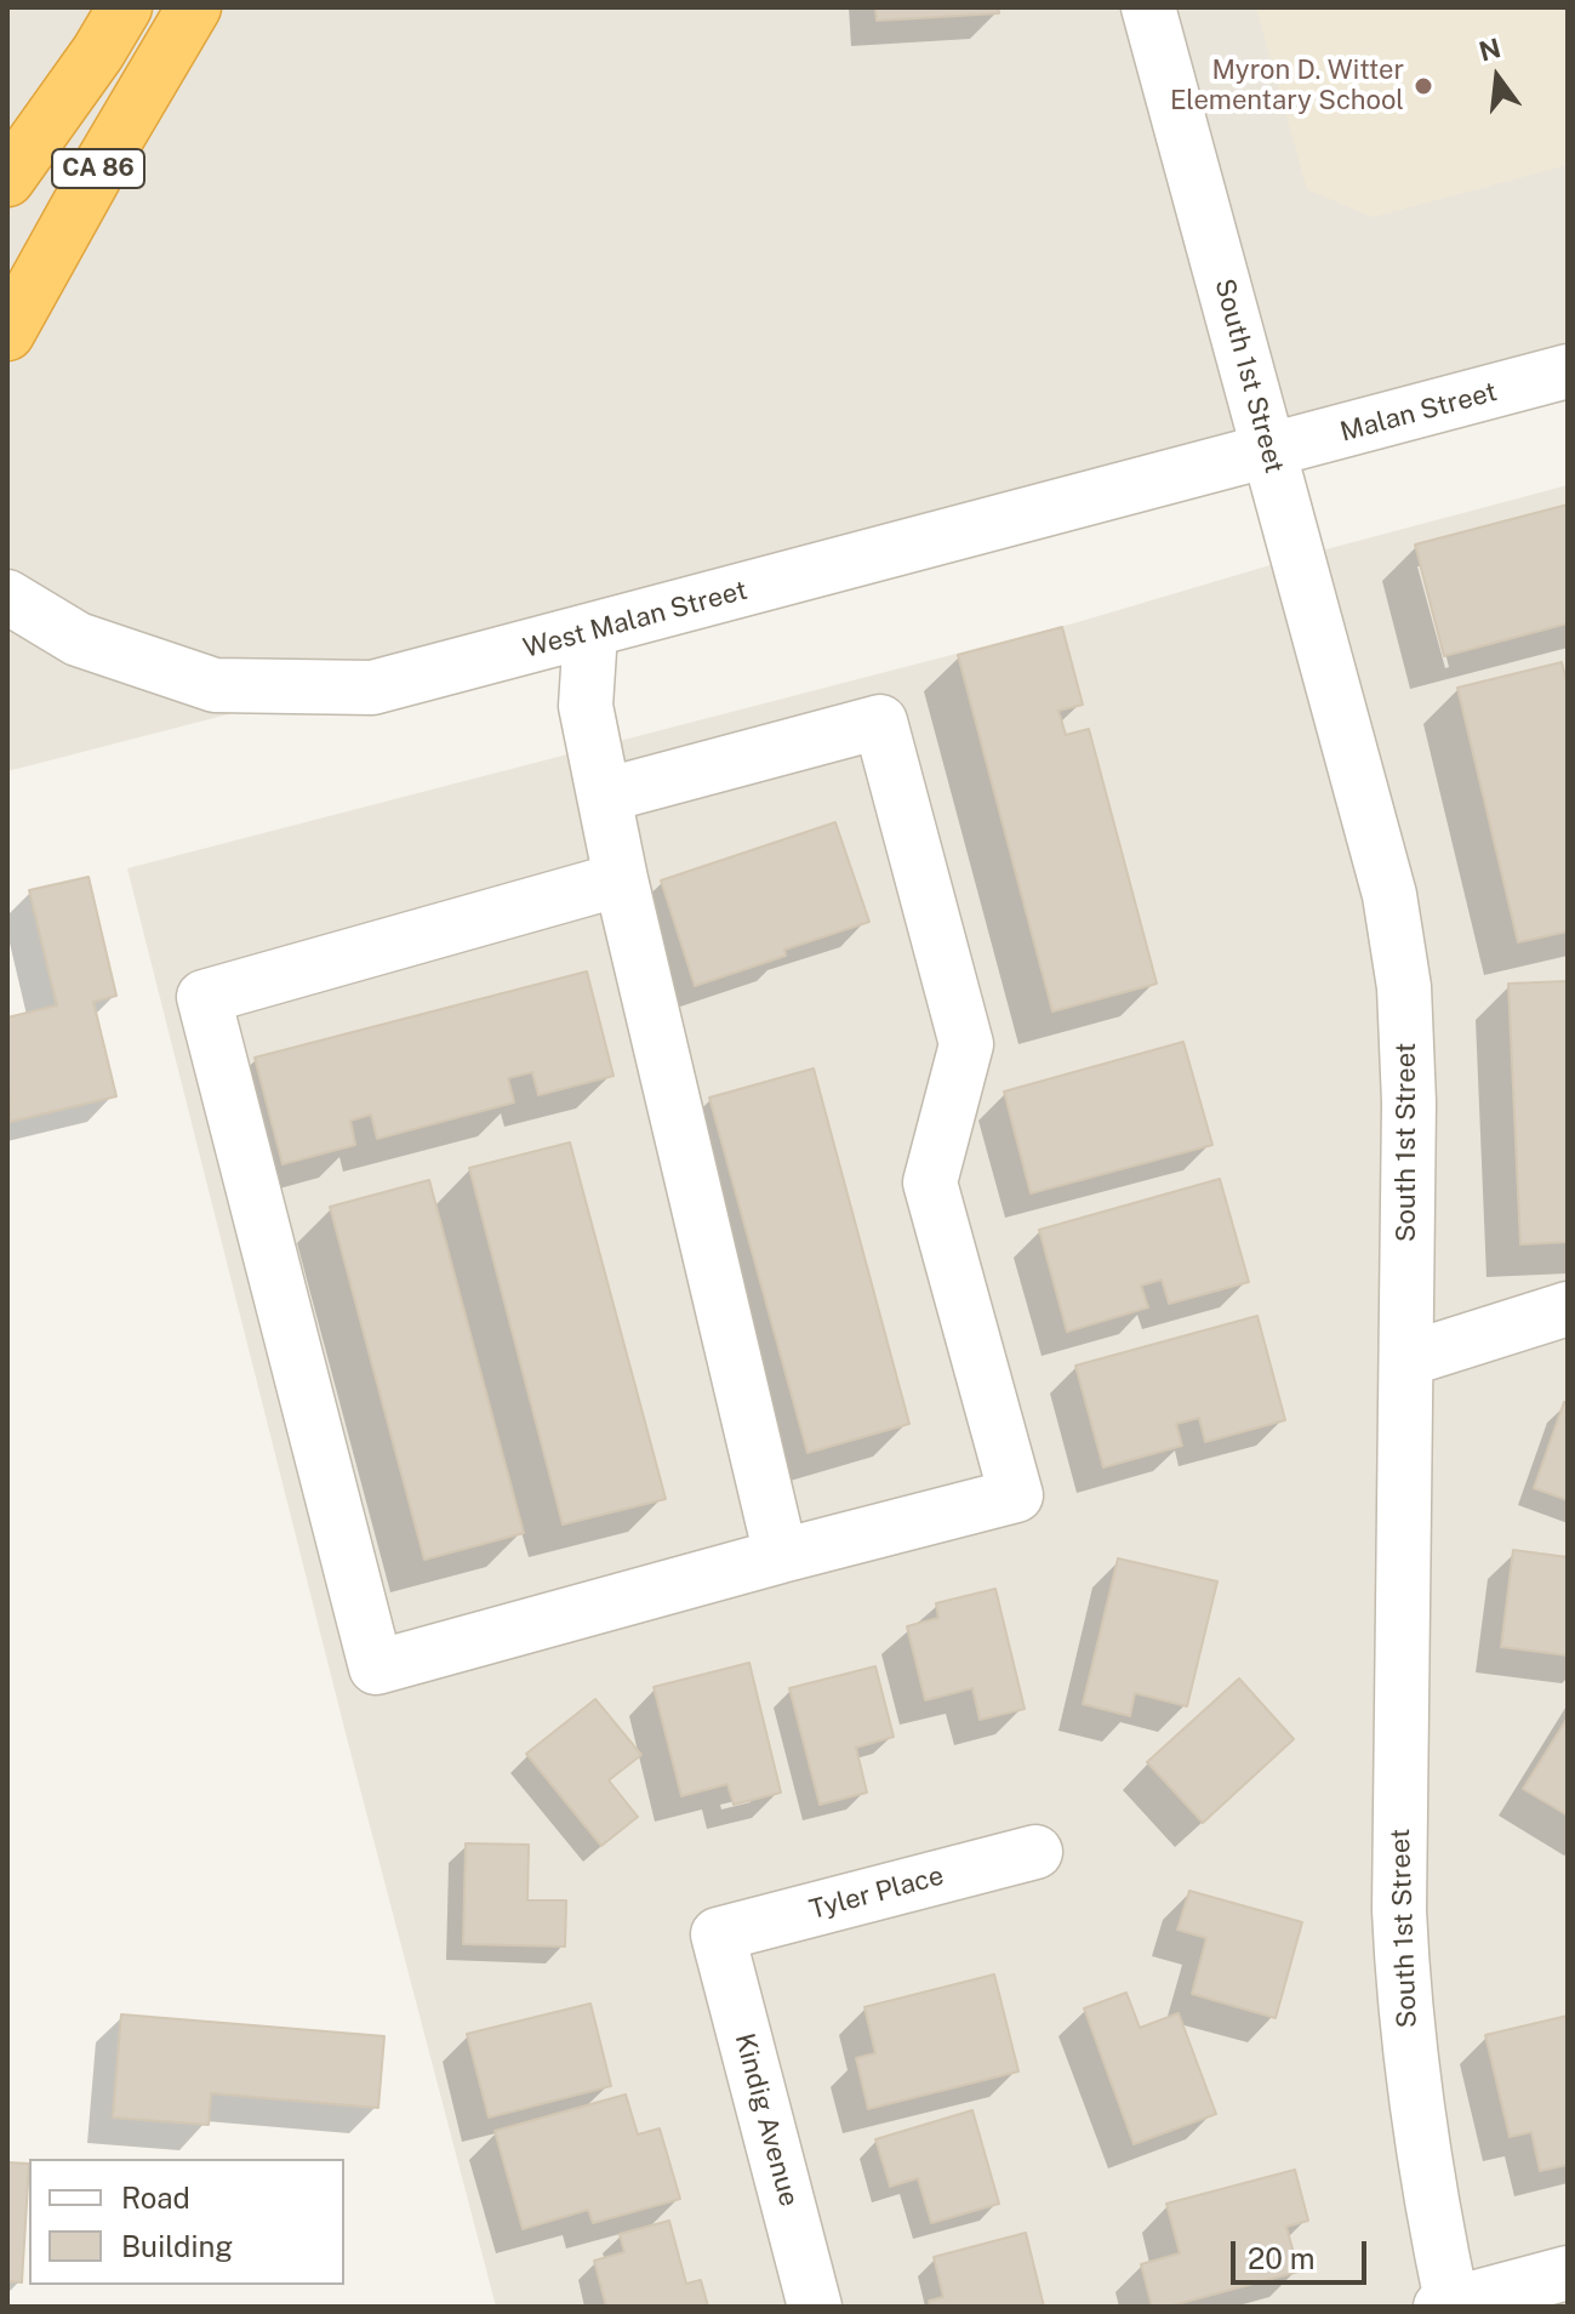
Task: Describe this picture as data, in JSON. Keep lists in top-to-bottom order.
{
  "streets": {
    "highway": ["CA 86"],
    "street": [
      "South 1st Street",
      "Malan Street",
      "West Malan Street",
      "Tyler Place",
      "Kindig Avenue"
    ]
  },
  "crossings": [
    ["South 1st Street", "Malan Street"],
    ["South 1st Street", "West Malan Street"],
    ["Malan Street", "West Malan Street"],
    ["Tyler Place", "Kindig Avenue"]
  ],
  "places": ["Myron D. Witter Elementary School"],
  "legend": ["Road", "Building"],
  "scale_bar": "20 m",
  "north": "top"
}
